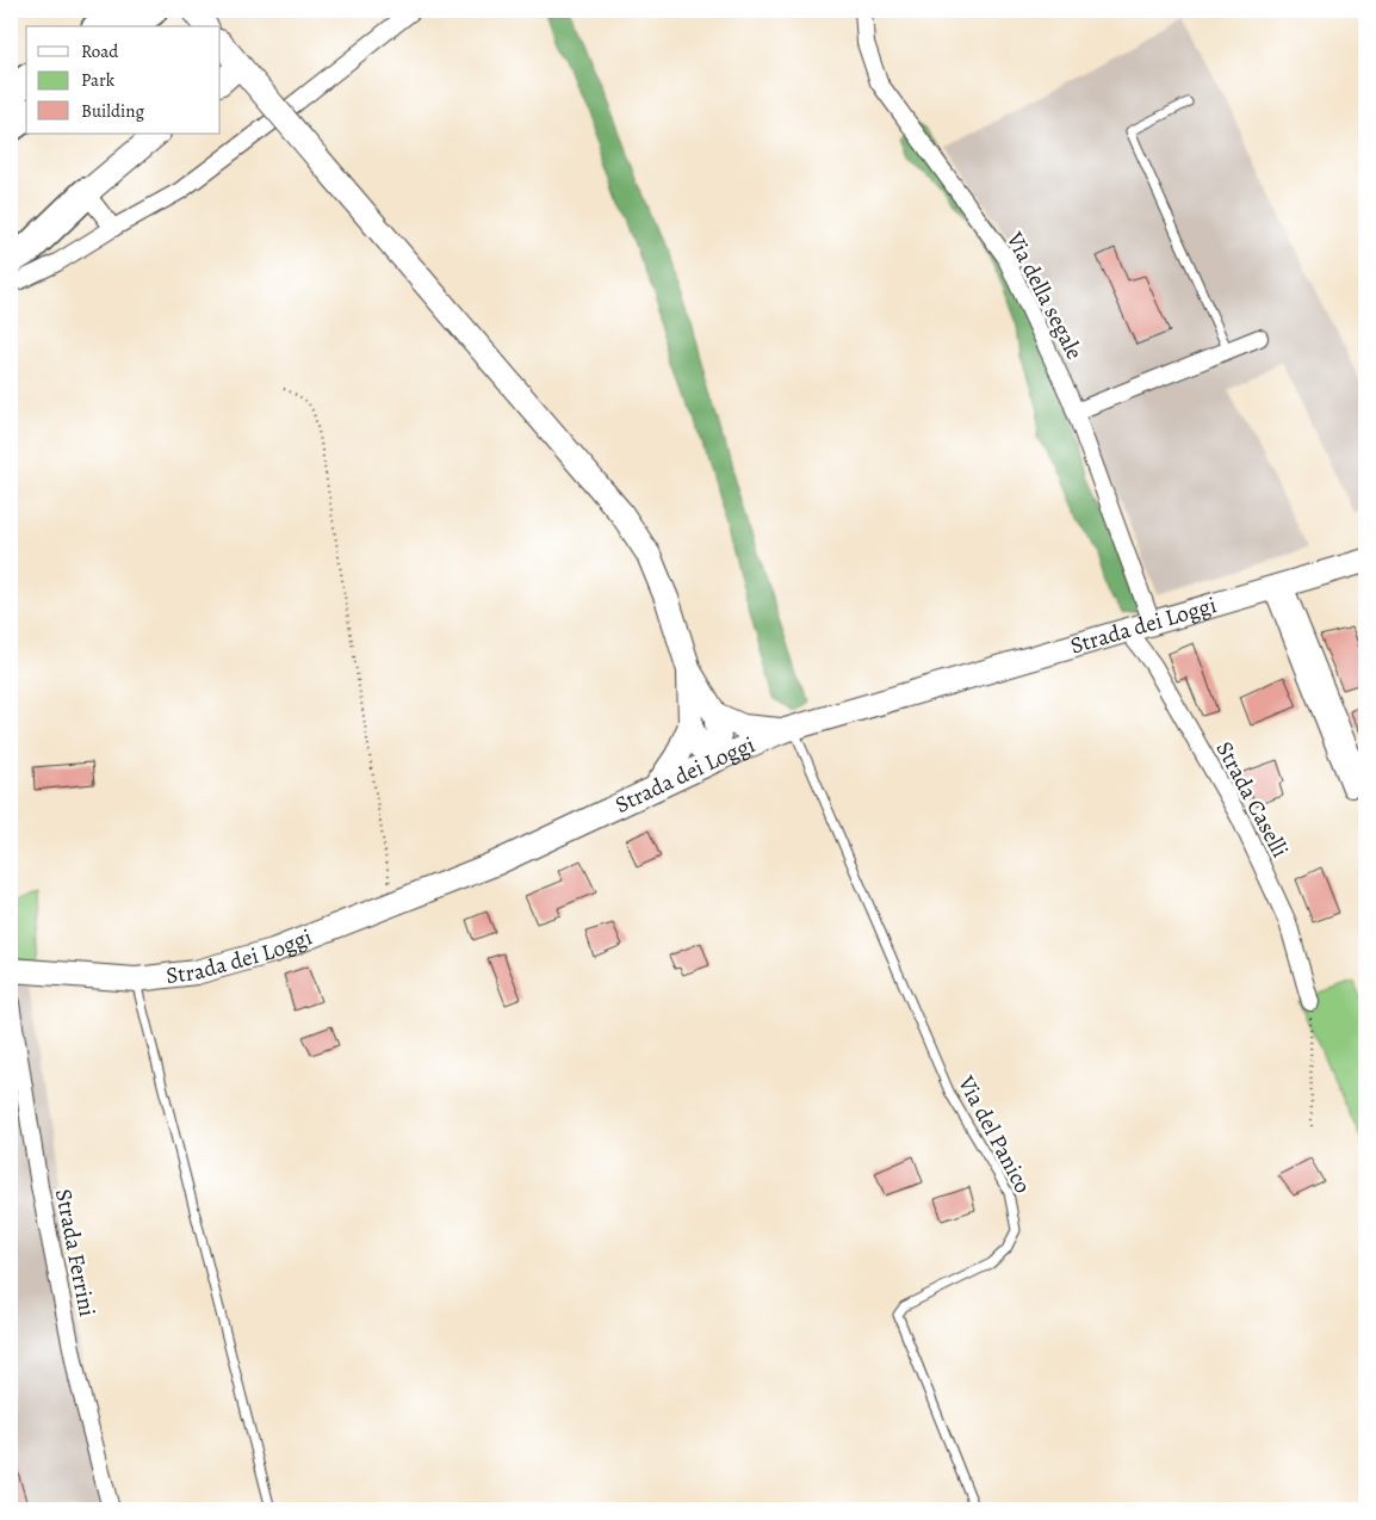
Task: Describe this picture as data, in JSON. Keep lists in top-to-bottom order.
{
  "streets": {
    "street": [
      "Via della segale",
      "Strada dei Loggi",
      "Strada Caselli",
      "Strada Ferrini"
    ],
    "lane": ["Via del Panico"]
  },
  "crossings": [
    ["Via della segale", "Strada dei Loggi"],
    ["Strada dei Loggi", "Strada Caselli"],
    ["Strada dei Loggi", "Via del Panico"]
  ],
  "legend": ["Road", "Park", "Building"]
}
